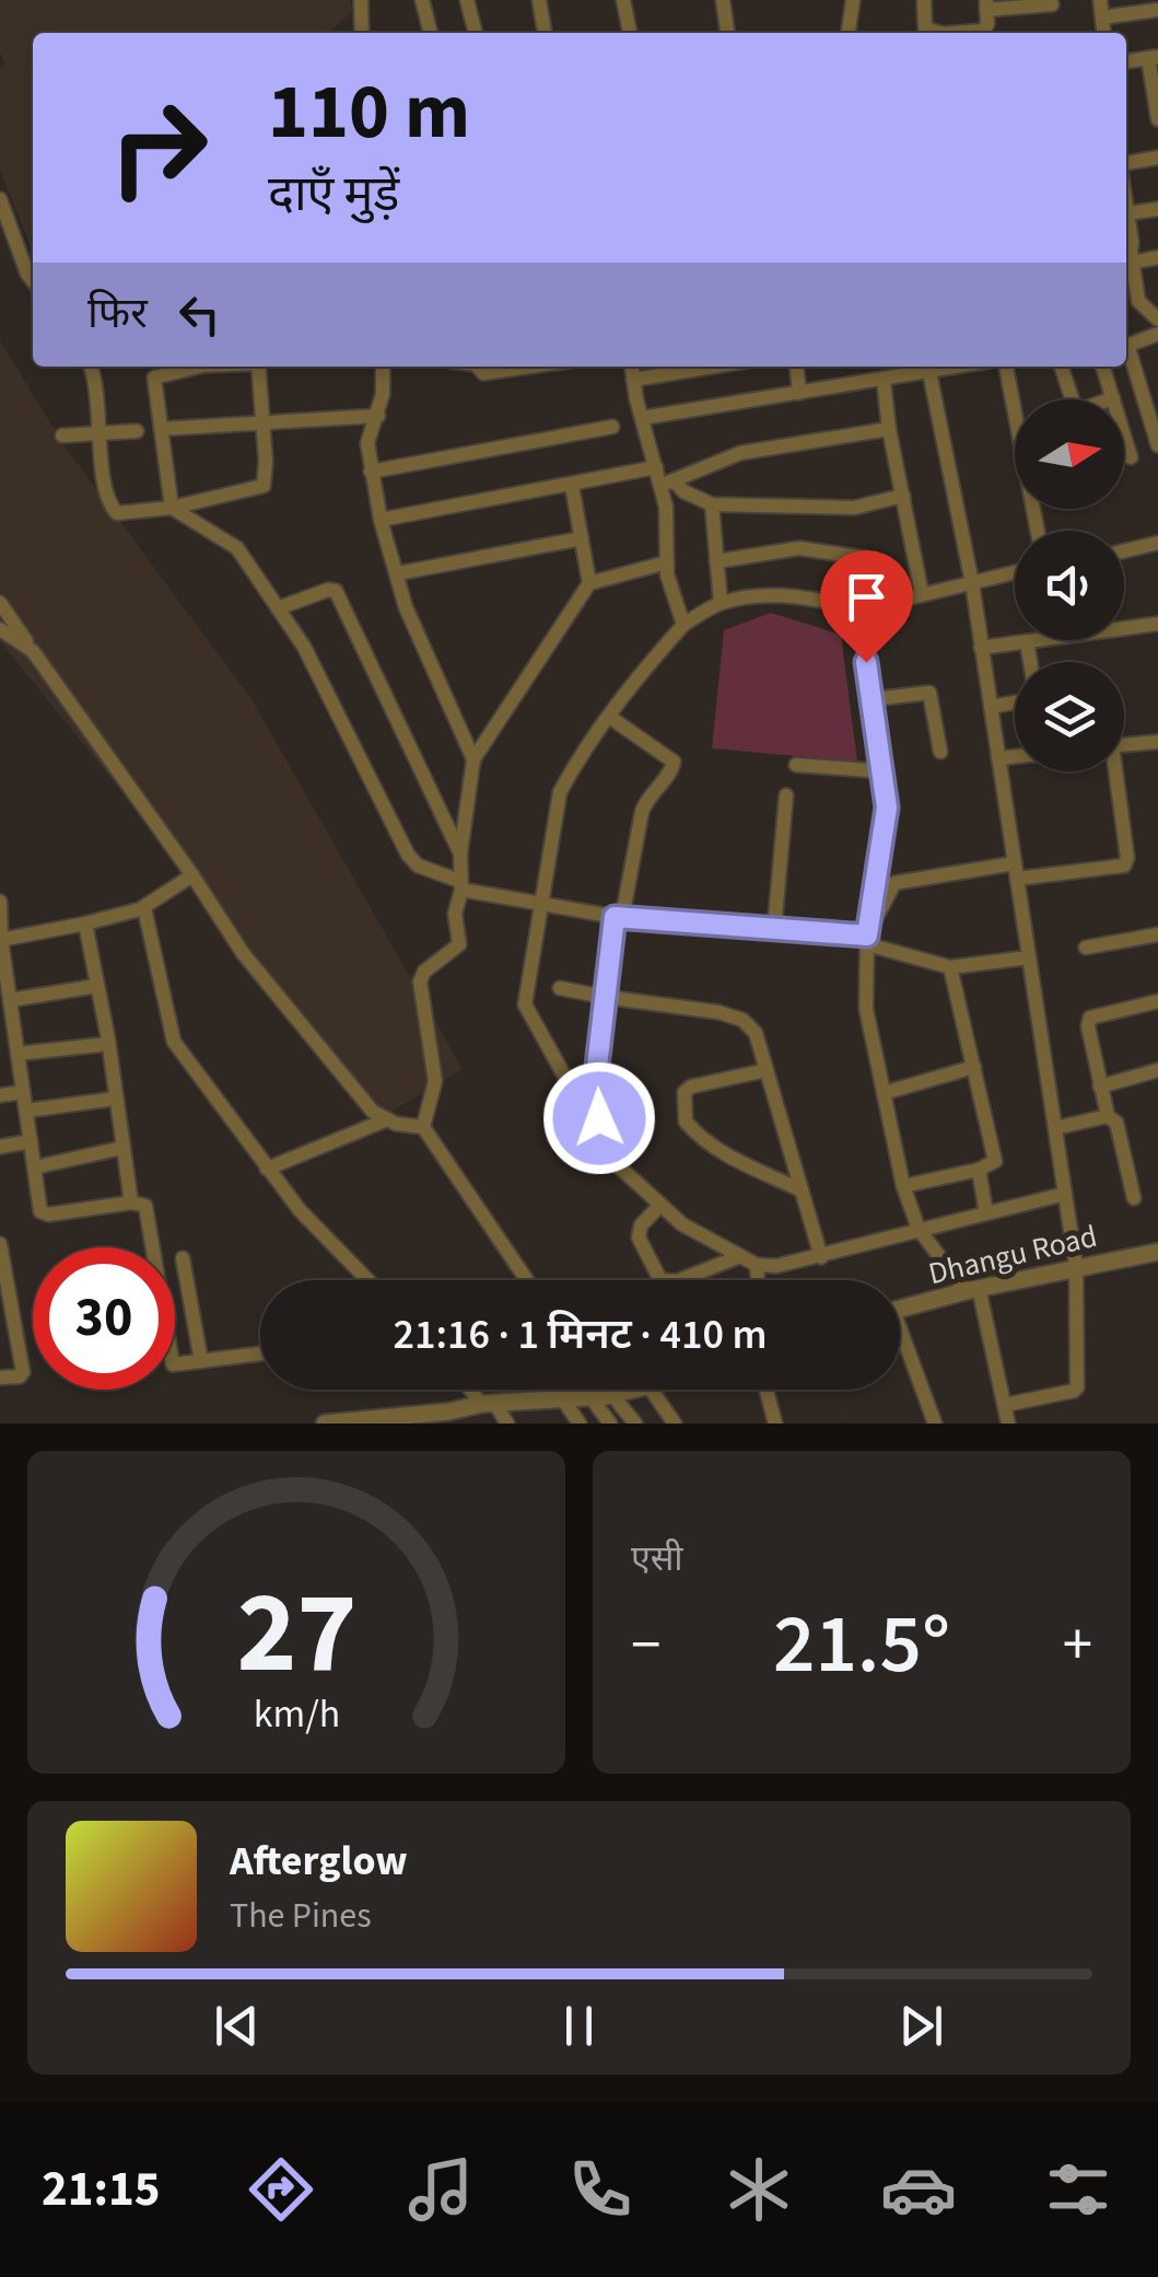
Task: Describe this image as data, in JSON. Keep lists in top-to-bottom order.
{
  "streets": {
    "street": ["Dhangu Road"]
  },
  "north": "right",
  "page": {
    "turn": ["110 m", "दाएँ मुड़ें"],
    "then": "फिर",
    "limit": "30",
    "trip": "21:16 · 1 मिनट · 410 m",
    "tile": "एसी",
    "heat": ["−", "21.5°", "+"],
    "song": ["Afterglow", "The Pines"],
    "tabs": "21:15",
    "gauge": ["27", "km/h"]
  }
}
